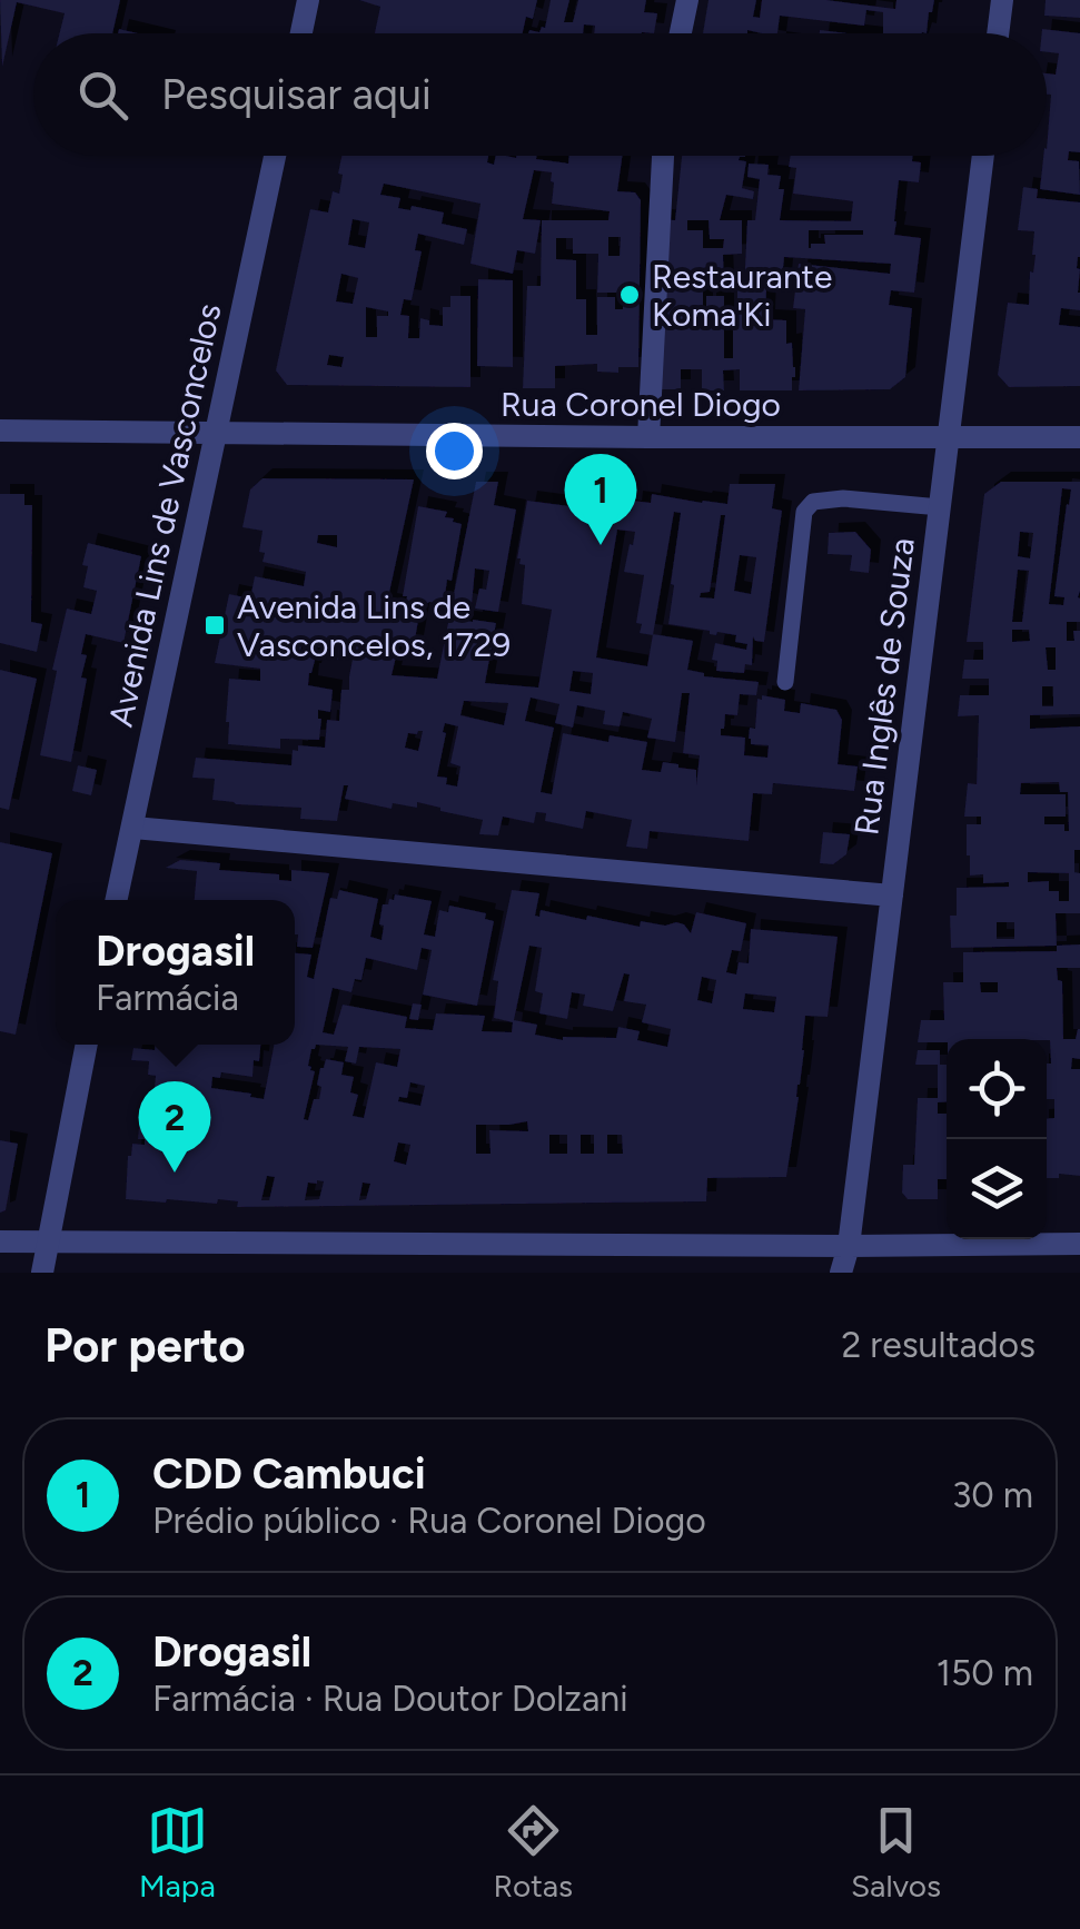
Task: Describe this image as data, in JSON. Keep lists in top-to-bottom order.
{
  "streets": {
    "street": ["Rua Coronel Diogo", "Avenida Lins de Vasconcelos", "Rua Inglês de Souza"]
  },
  "crossings": [
    ["Rua Coronel Diogo", "Avenida Lins de Vasconcelos"],
    ["Rua Coronel Diogo", "Rua Inglês de Souza"]
  ],
  "places": {
    "other": ["Restaurante Koma'Ki"],
    "transit": ["Avenida Lins de Vasconcelos, 1729"]
  },
  "page": {
    "search": "Pesquisar aqui",
    "pins": ["1", "2"],
    "popup": ["Drogasil", "Farmácia"],
    "heading": ["Por perto", "2 resultados"],
    "list": [
      {
        "mark": "1",
        "name": "CDD Cambuci",
        "note": "Prédio público · Rua Coronel Diogo",
        "value": "30 m"
      },
      {
        "mark": "2",
        "name": "Drogasil",
        "note": "Farmácia · Rua Doutor Dolzani",
        "value": "150 m"
      }
    ],
    "nav": ["Mapa", "Rotas", "Salvos"]
  }
}
